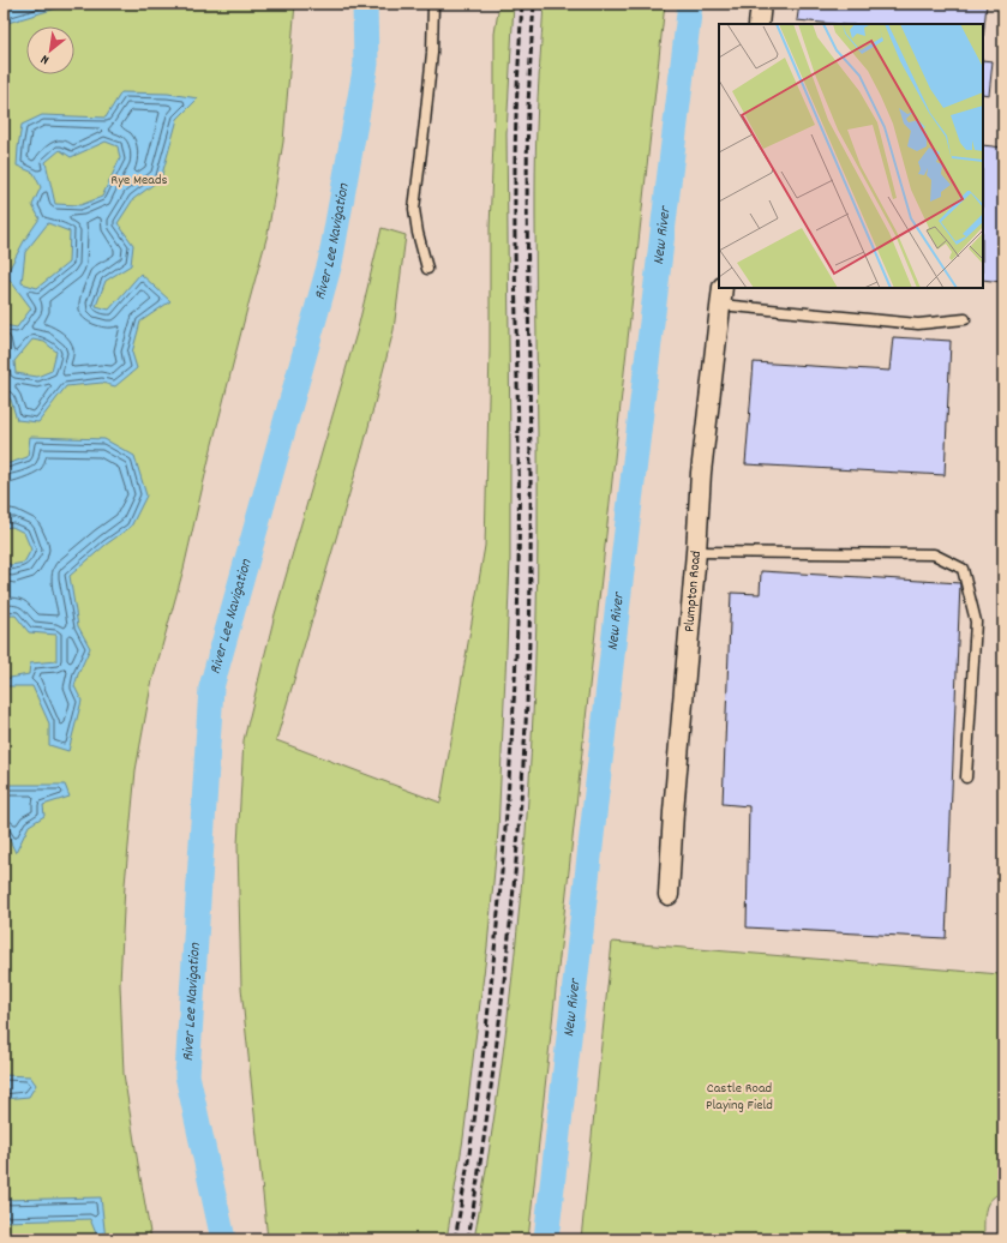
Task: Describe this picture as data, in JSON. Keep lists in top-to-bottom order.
{
  "streets": {
    "street": ["Plumpton Road"]
  },
  "water": ["New River", "River Lee Navigation"],
  "parks": ["Rye Meads", "Castle Road Playing Field"],
  "north": "bottom left"
}
